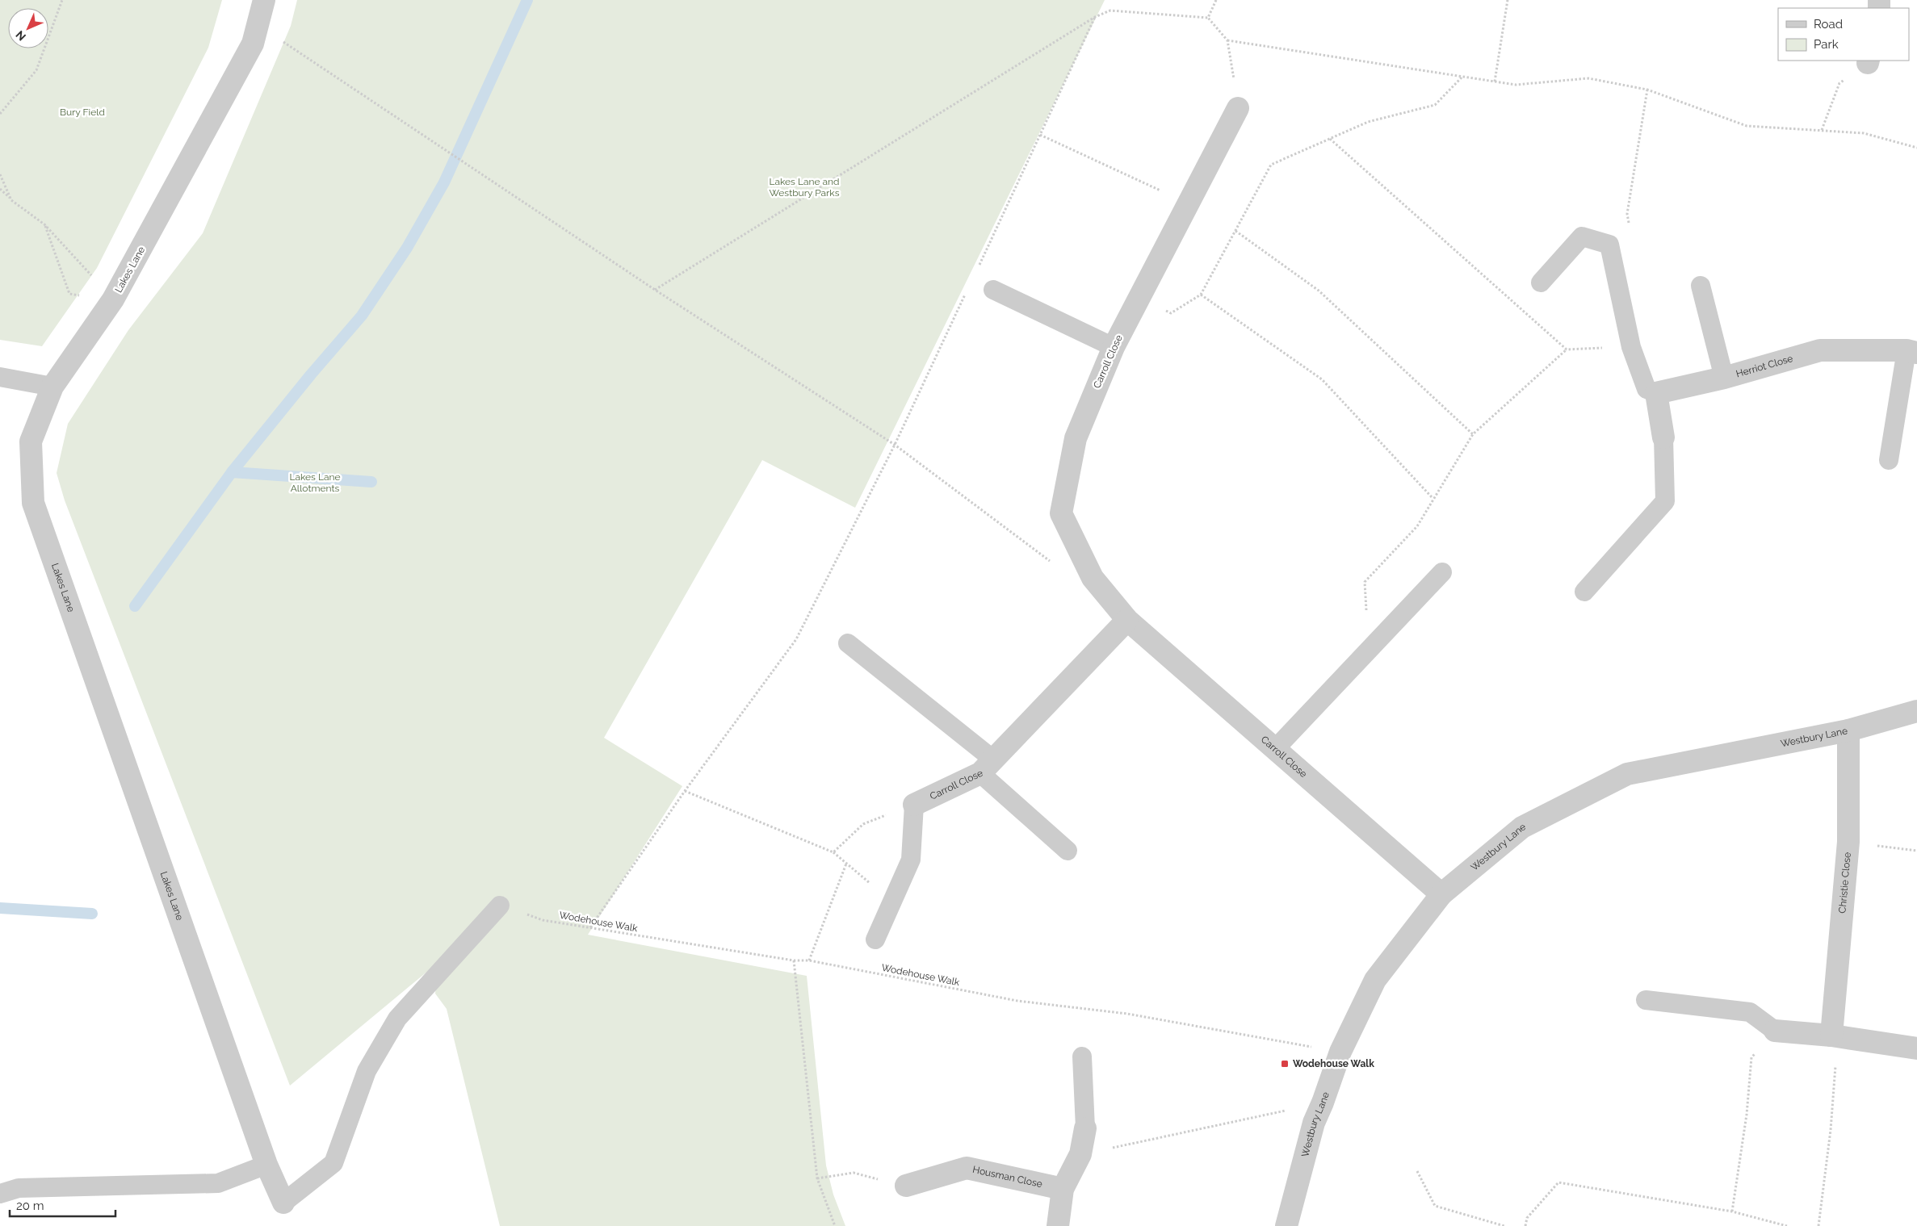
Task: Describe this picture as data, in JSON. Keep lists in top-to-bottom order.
{
  "streets": {
    "street": [
      "Lakes Lane",
      "Carroll Close",
      "Herriot Close",
      "Westbury Lane",
      "Christie Close",
      "Housman Close"
    ],
    "path": ["Wodehouse Walk"]
  },
  "crossings": [
    ["Carroll Close", "Westbury Lane"],
    ["Westbury Lane", "Christie Close"],
    ["Westbury Lane", "Wodehouse Walk"]
  ],
  "parks": ["Bury Field", "Lakes Lane and Westbury Parks", "Lakes Lane Allotments"],
  "places": {
    "transit": ["Wodehouse Walk"]
  },
  "legend": ["Road", "Park"],
  "scale_bar": "20 m",
  "north": "bottom left"
}
